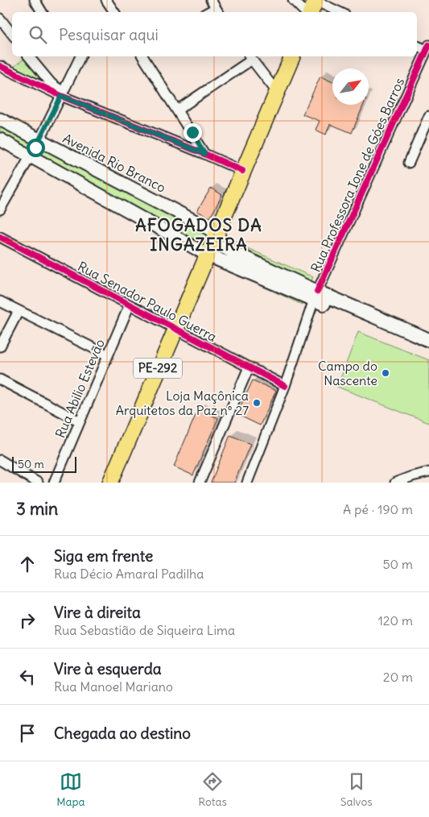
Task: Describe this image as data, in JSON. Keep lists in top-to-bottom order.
{
  "streets": {
    "main road": ["PE-292"],
    "street": [
      "Avenida Rio Branco",
      "Rua Professora Ione de Góes Barros",
      "Rua Senador Paulo Guerra",
      "Rua Abilio Estevão"
    ]
  },
  "crossings": [
    ["Avenida Rio Branco", "PE-292"],
    ["Rua Professora Ione de Góes Barros", "Rua Senador Paulo Guerra"],
    ["Rua Senador Paulo Guerra", "PE-292"],
    ["Rua Senador Paulo Guerra", "Rua Abilio Estevão"]
  ],
  "districts": ["AFOGADOS DA INGAZEIRA"],
  "places": ["Campo do Nascente", "Loja Maçônica Arquitetos da Paz nº 27"],
  "scale_bar": "50 m",
  "north": "top right",
  "page": {
    "search": "Pesquisar aqui",
    "scale": "50 m",
    "heading": ["3 min", "A pé · 190 m"],
    "list": [
      ["Siga em frente", "Rua Décio Amaral Padilha", "50 m"],
      ["Vire à direita", "Rua Sebastião de Siqueira Lima", "120 m"],
      ["Vire à esquerda", "Rua Manoel Mariano", "20 m"],
      "Chegada ao destino"
    ],
    "nav": ["Mapa", "Rotas", "Salvos"]
  }
}
